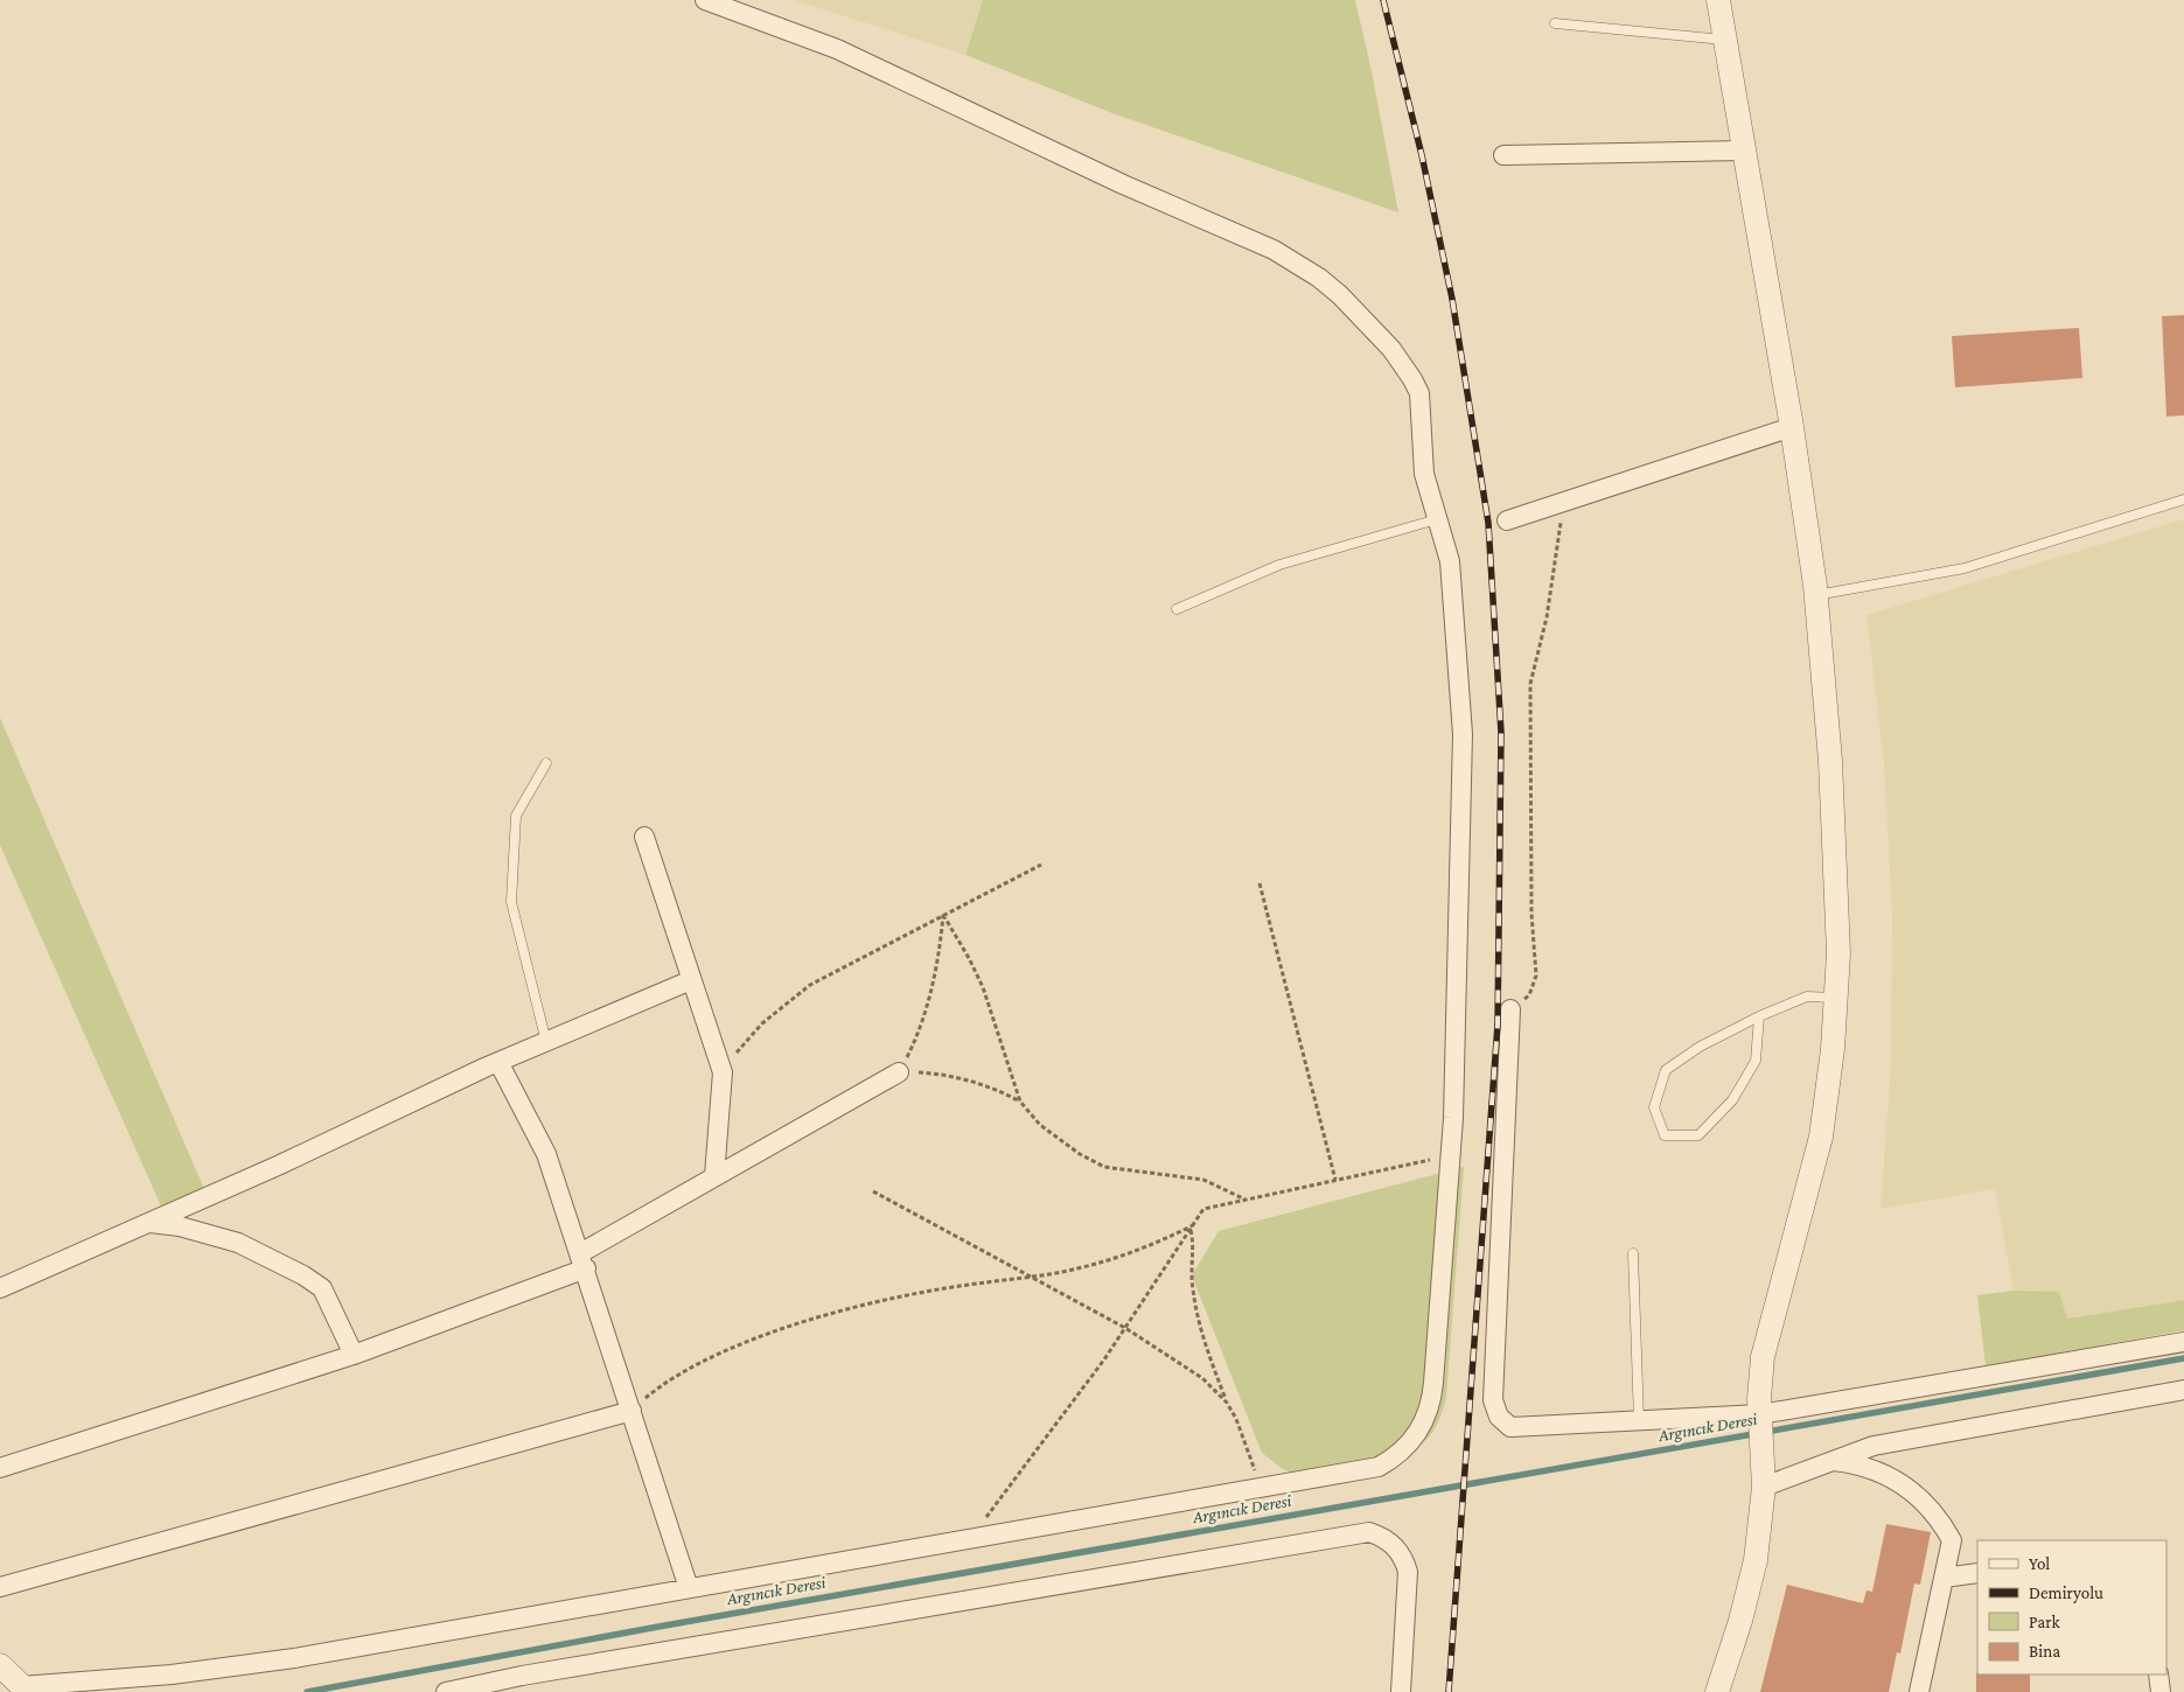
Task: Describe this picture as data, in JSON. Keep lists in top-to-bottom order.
{
  "water": ["Argıncık Deresi"],
  "legend": [
    "Yol",
    "Demiryolu",
    "Park",
    "Bina"
  ]
}
